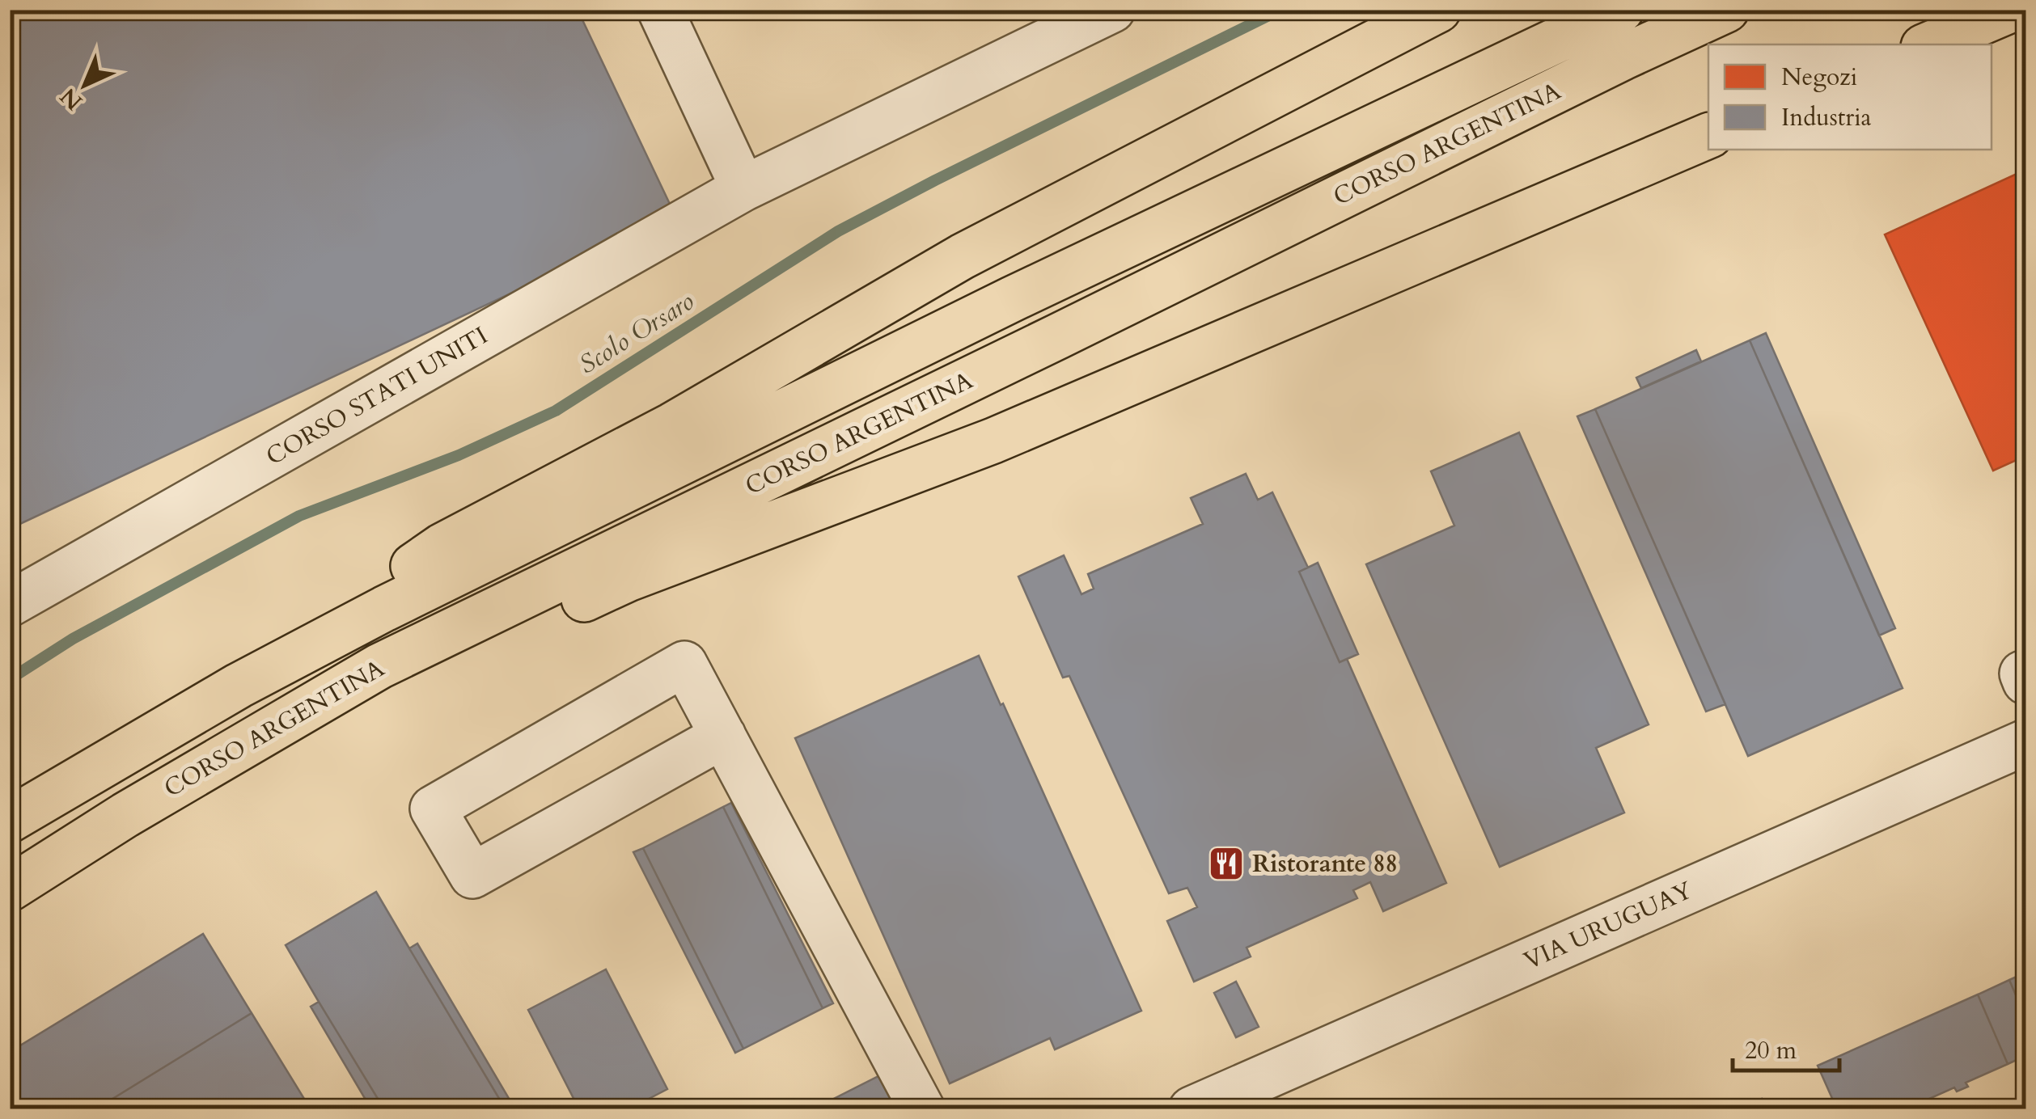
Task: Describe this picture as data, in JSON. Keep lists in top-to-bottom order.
{
  "streets": {
    "highway": ["CORSO ARGENTINA"],
    "street": ["CORSO STATI UNITI", "VIA URUGUAY"]
  },
  "water": ["Scolo Orsaro"],
  "places": {
    "restaurant": ["Ristorante 88"]
  },
  "legend": ["Negozi", "Industria"],
  "scale_bar": "20 m",
  "north": "bottom left"
}
